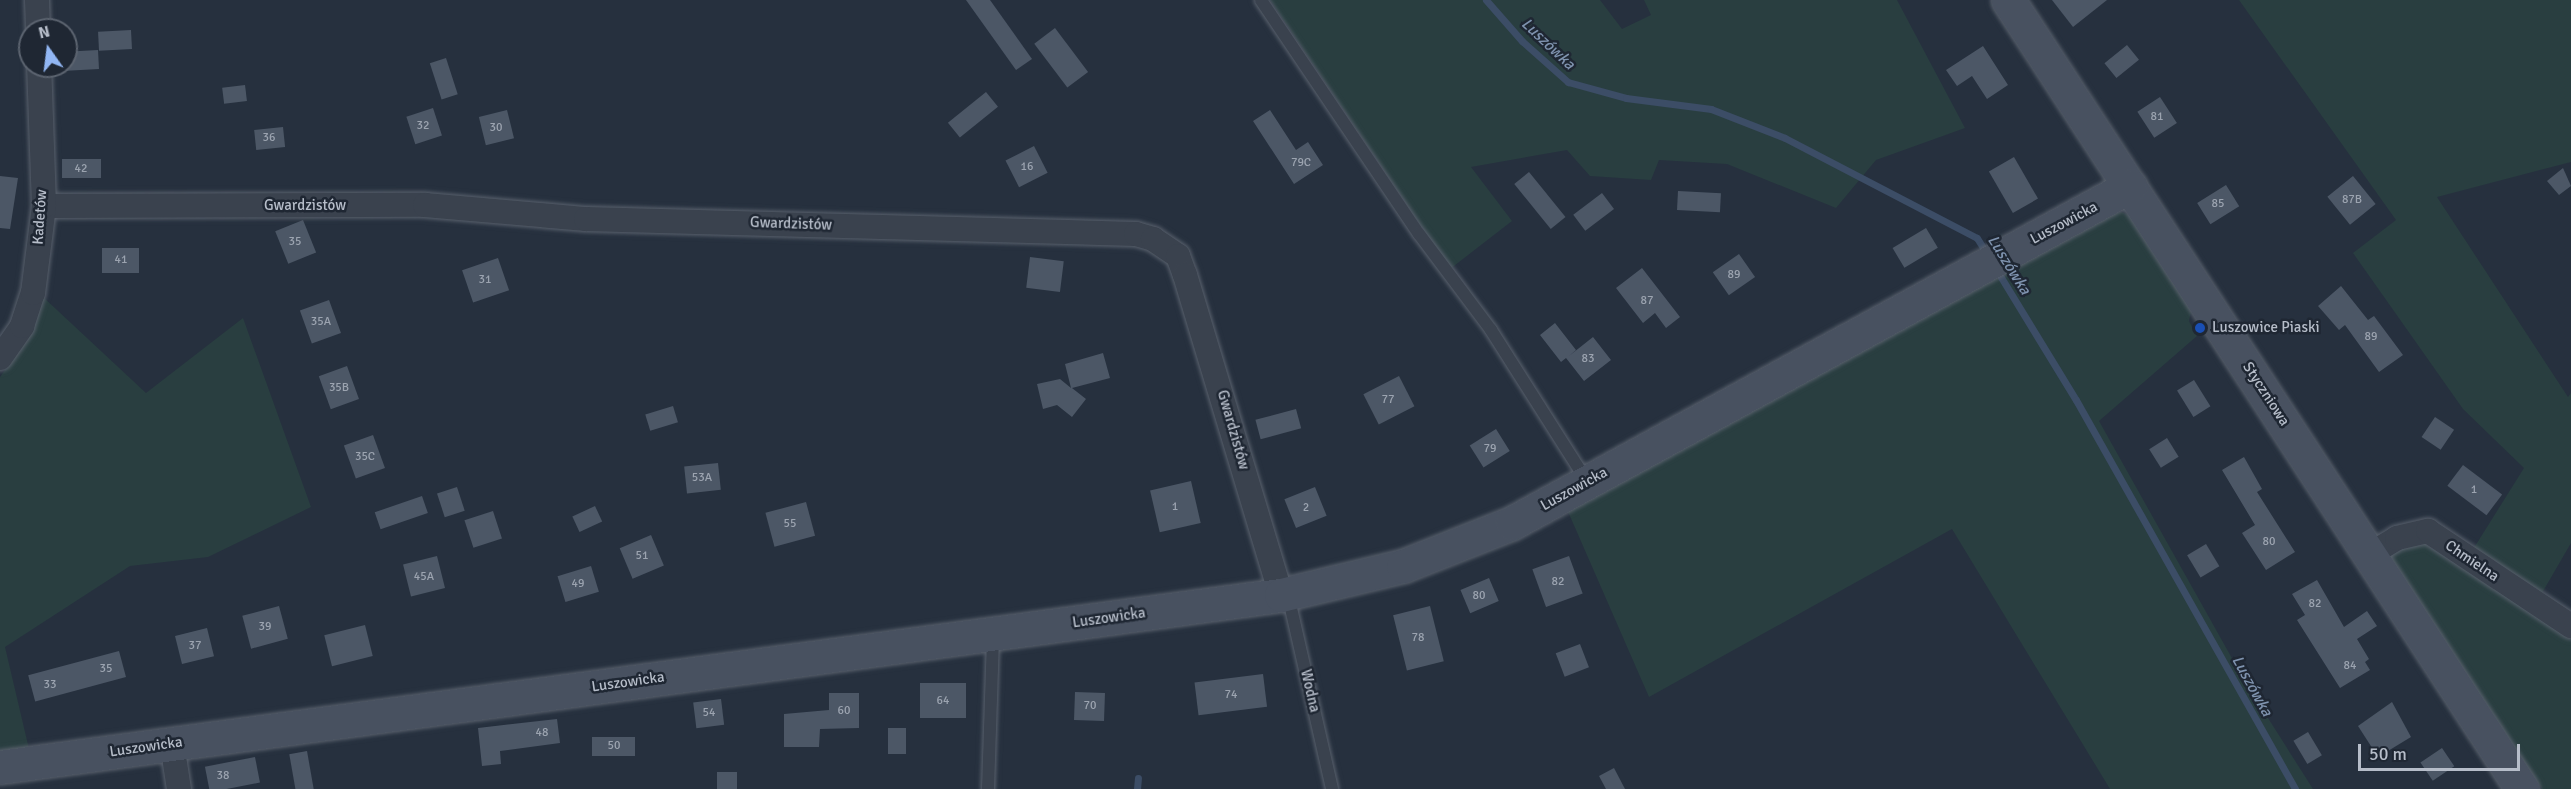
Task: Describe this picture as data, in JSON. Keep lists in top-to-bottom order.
{
  "streets": {
    "street": [
      "Gwardzistów",
      "Kadetów",
      "Luszowicka",
      "Styczniowa",
      "Chmielna"
    ],
    "lane": ["Wodna"]
  },
  "crossings": [
    ["Gwardzistów", "Kadetów"],
    ["Gwardzistów", "Luszowicka"],
    ["Gwardzistów", "Wodna"],
    ["Luszowicka", "Styczniowa"],
    ["Luszowicka", "Wodna"],
    ["Styczniowa", "Chmielna"]
  ],
  "water": ["Luszówka"],
  "places": ["Luszowice Piaski"],
  "house_numbers": [
    "81",
    "32",
    "30",
    "36",
    "79C",
    "16",
    "42",
    "87B",
    "85",
    "35",
    "41",
    "89",
    "31",
    "87",
    "35A",
    "89",
    "83",
    "35B",
    "77",
    "79",
    "35C",
    "53A",
    "1",
    "1",
    "2",
    "55",
    "80",
    "51",
    "45A",
    "82",
    "49",
    "80",
    "82",
    "39",
    "78",
    "37",
    "84",
    "35",
    "33",
    "74",
    "64",
    "70",
    "60",
    "54",
    "48",
    "50",
    "38"
  ],
  "scale_bar": "50 m",
  "north": "top"
}
